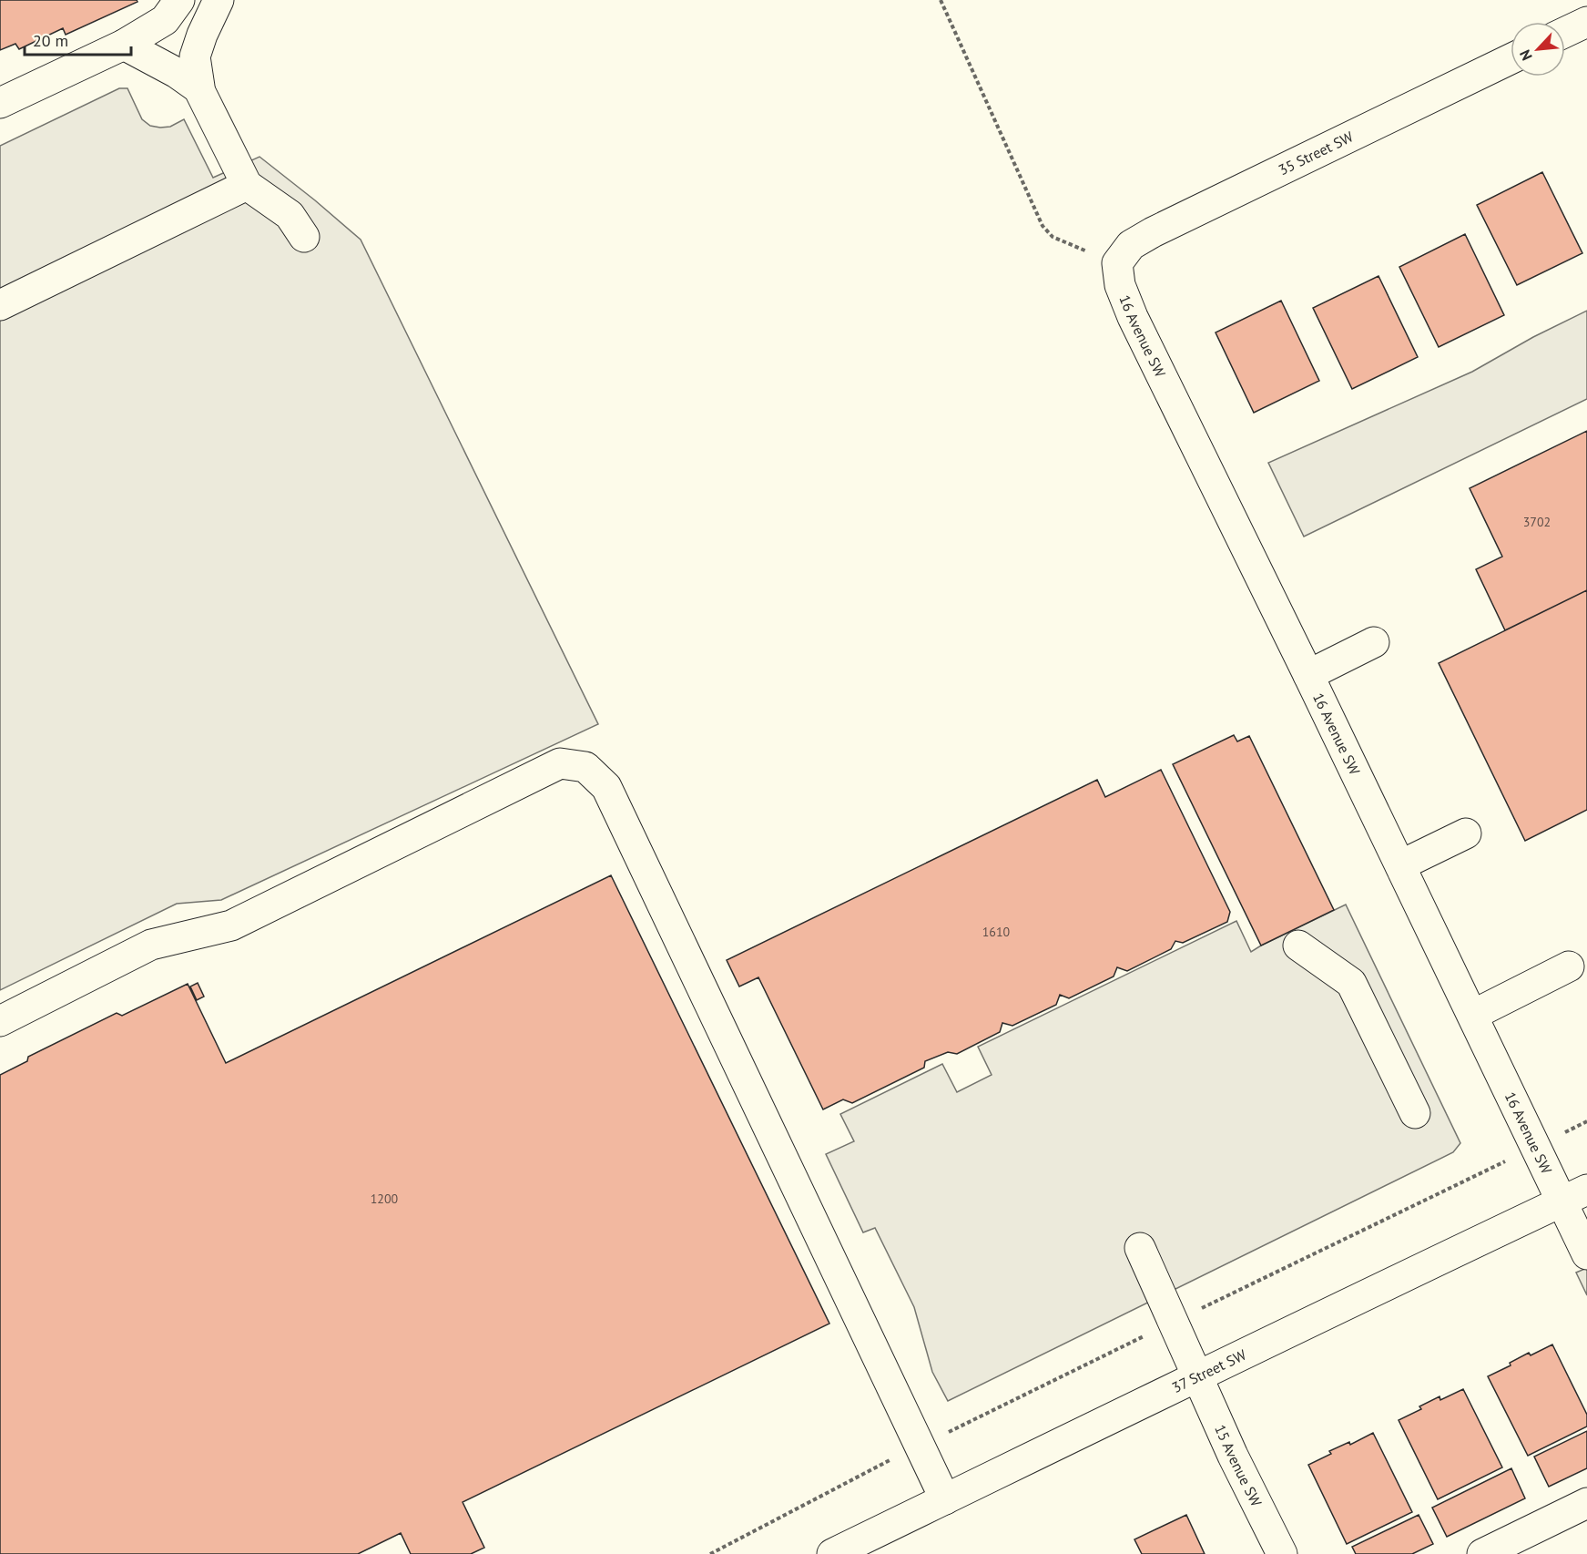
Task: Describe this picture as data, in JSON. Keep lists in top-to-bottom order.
{
  "streets": {
    "street": [
      "35 Street SW",
      "16 Avenue SW",
      "37 Street SW",
      "15 Avenue SW"
    ]
  },
  "crossings": [
    ["35 Street SW", "16 Avenue SW"],
    ["16 Avenue SW", "37 Street SW"],
    ["37 Street SW", "15 Avenue SW"]
  ],
  "house_numbers": ["3702", "1610", "1200"],
  "scale_bar": "20 m",
  "north": "bottom left"
}
